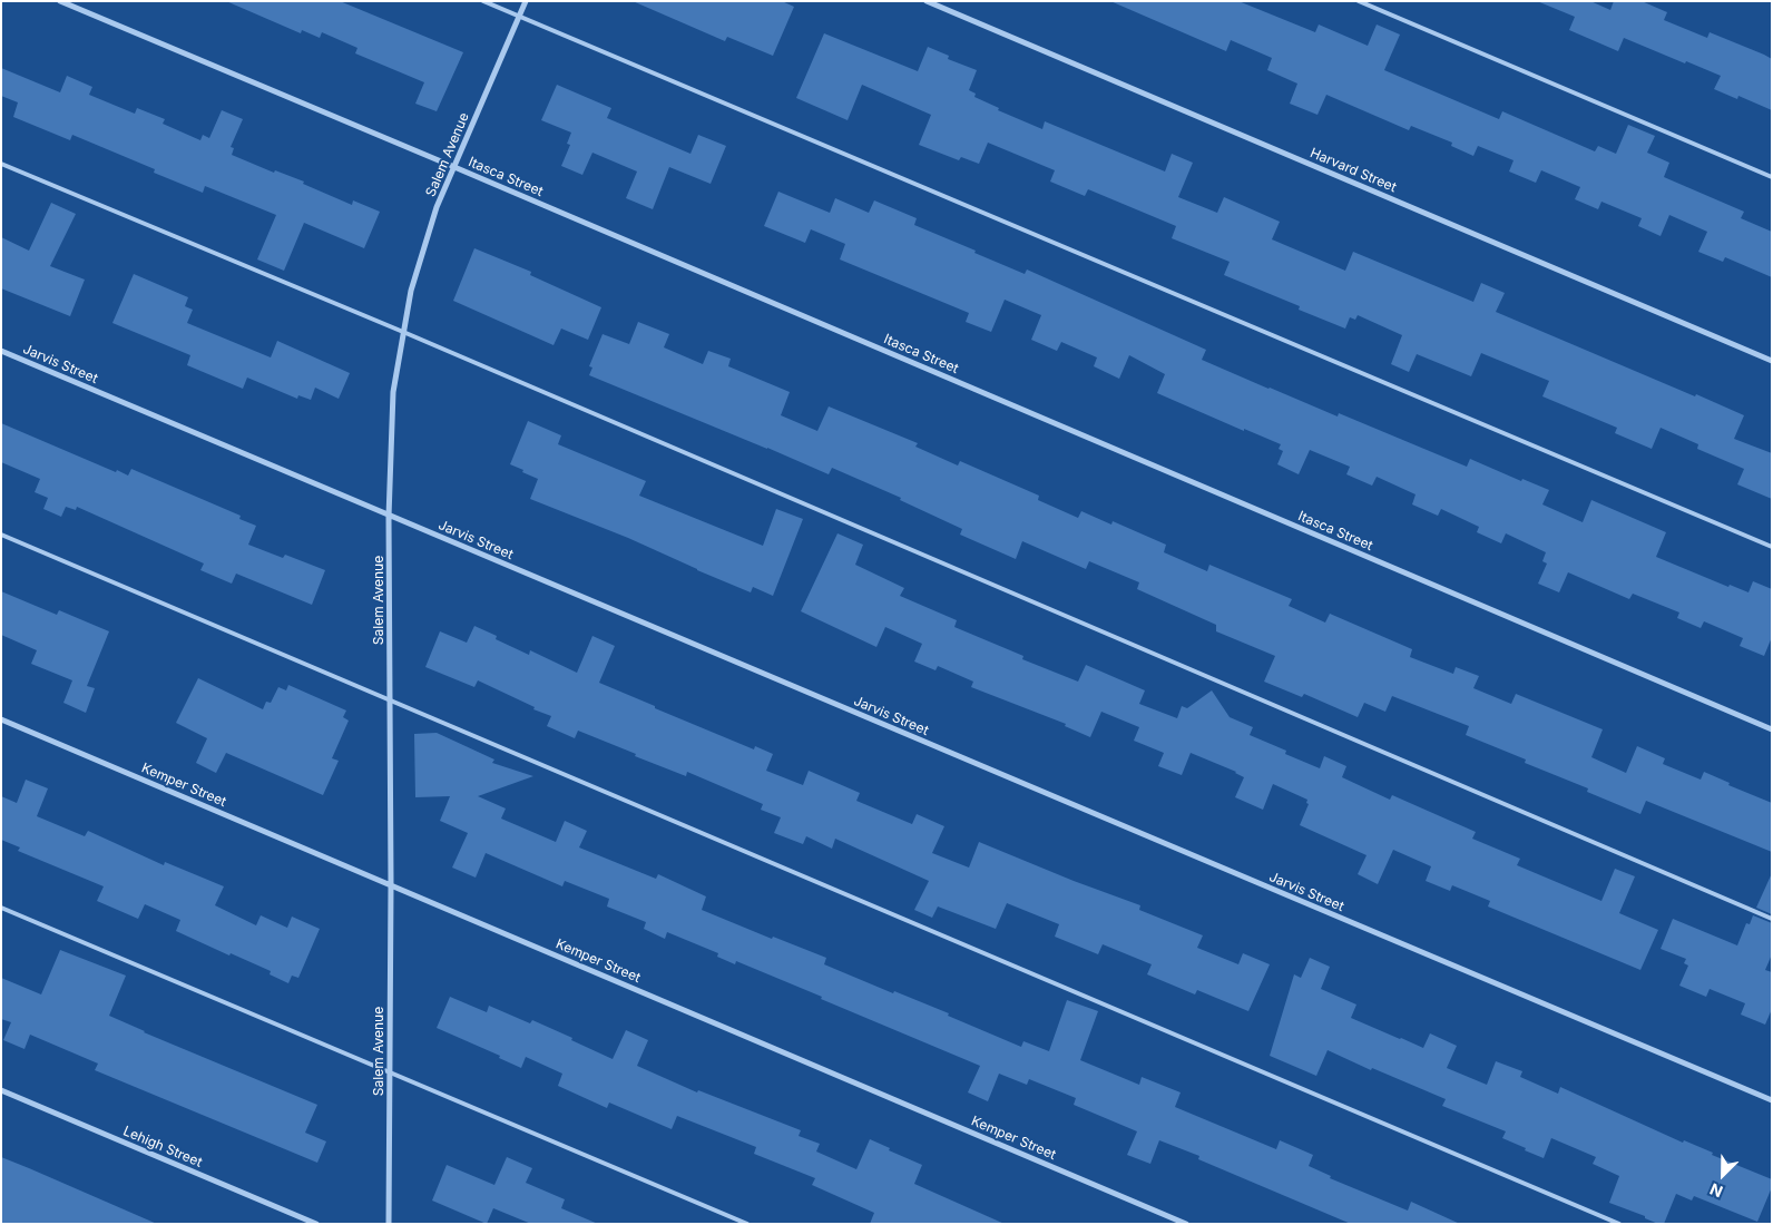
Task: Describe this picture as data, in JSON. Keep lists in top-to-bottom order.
{
  "streets": {
    "street": [
      "Salem Avenue",
      "Harvard Street",
      "Itasca Street",
      "Jarvis Street",
      "Kemper Street",
      "Lehigh Street"
    ]
  },
  "crossings": [
    ["Salem Avenue", "Itasca Street"],
    ["Salem Avenue", "Jarvis Street"],
    ["Salem Avenue", "Kemper Street"]
  ],
  "north": "bottom left"
}
